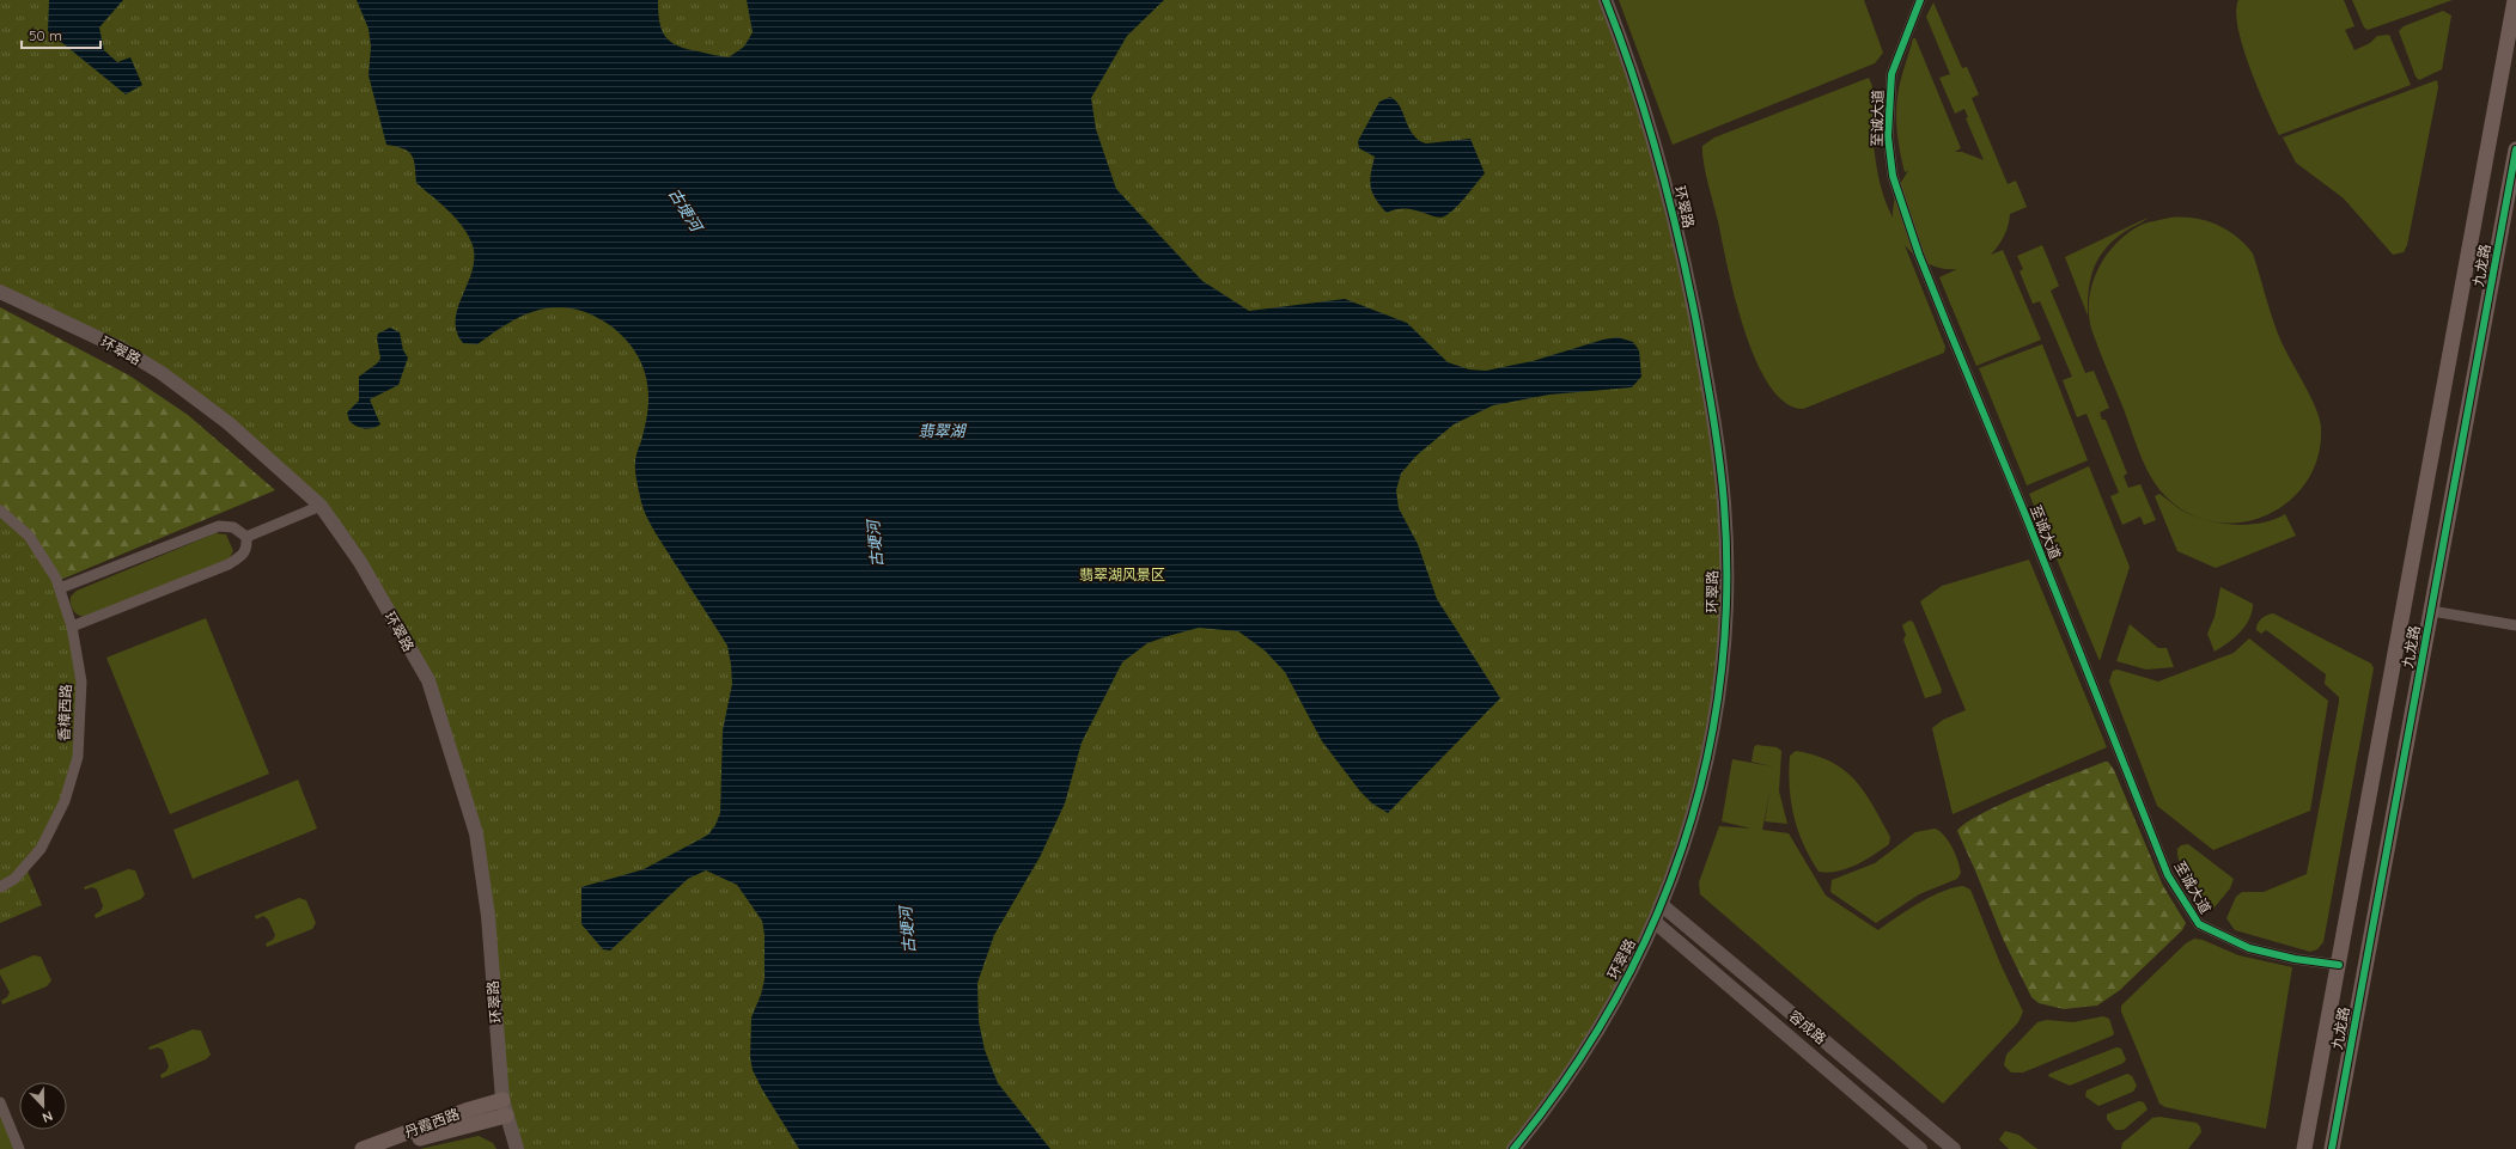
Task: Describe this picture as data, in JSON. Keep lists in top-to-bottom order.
{
  "streets": {
    "main road": ["九龙路", "丹霞西路"],
    "street": [
      "至诚大道",
      "环翠路",
      "香樟西路",
      "容成路"
    ]
  },
  "crossings": [
    ["至诚大道", "九龙路"],
    ["环翠路", "容成路"],
    ["环翠路", "丹霞西路"]
  ],
  "water": ["古埂河", "翡翠湖"],
  "parks": ["翡翠湖风景区"],
  "scale_bar": "50 m",
  "north": "bottom"
}
